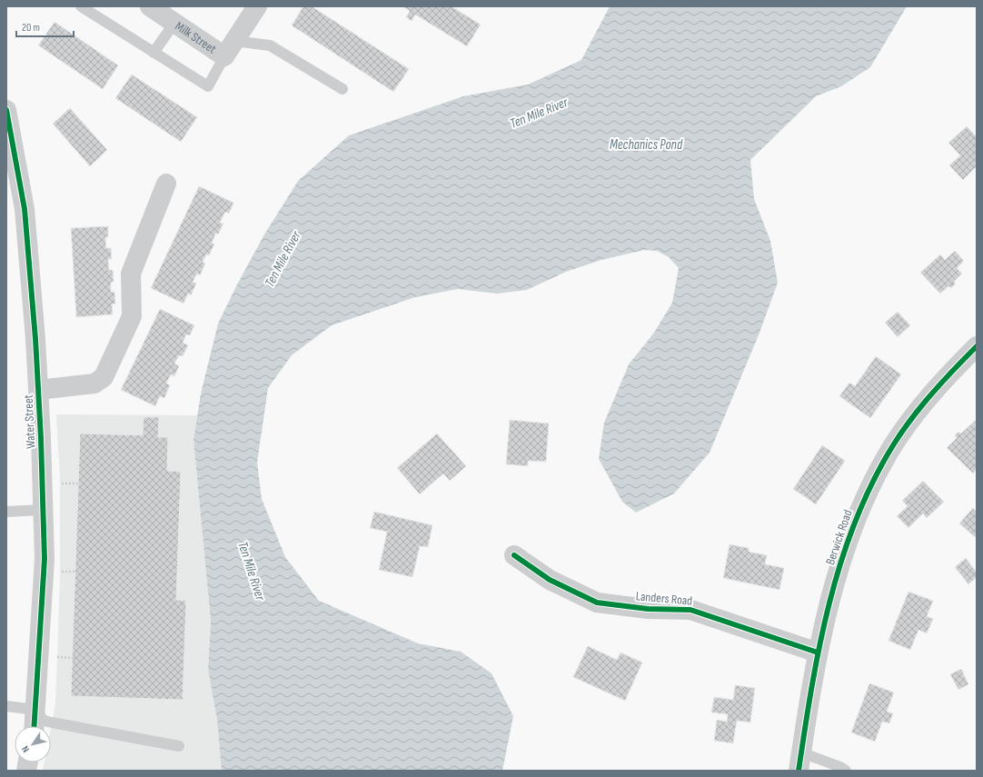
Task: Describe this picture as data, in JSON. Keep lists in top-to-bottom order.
{
  "streets": {
    "street": [
      "Milk Street",
      "Water Street",
      "Berwick Road",
      "Landers Road"
    ]
  },
  "crossings": [
    ["Berwick Road", "Landers Road"]
  ],
  "water": ["Ten Mile River", "Mechanics Pond"],
  "scale_bar": "20 m",
  "north": "bottom left"
}
